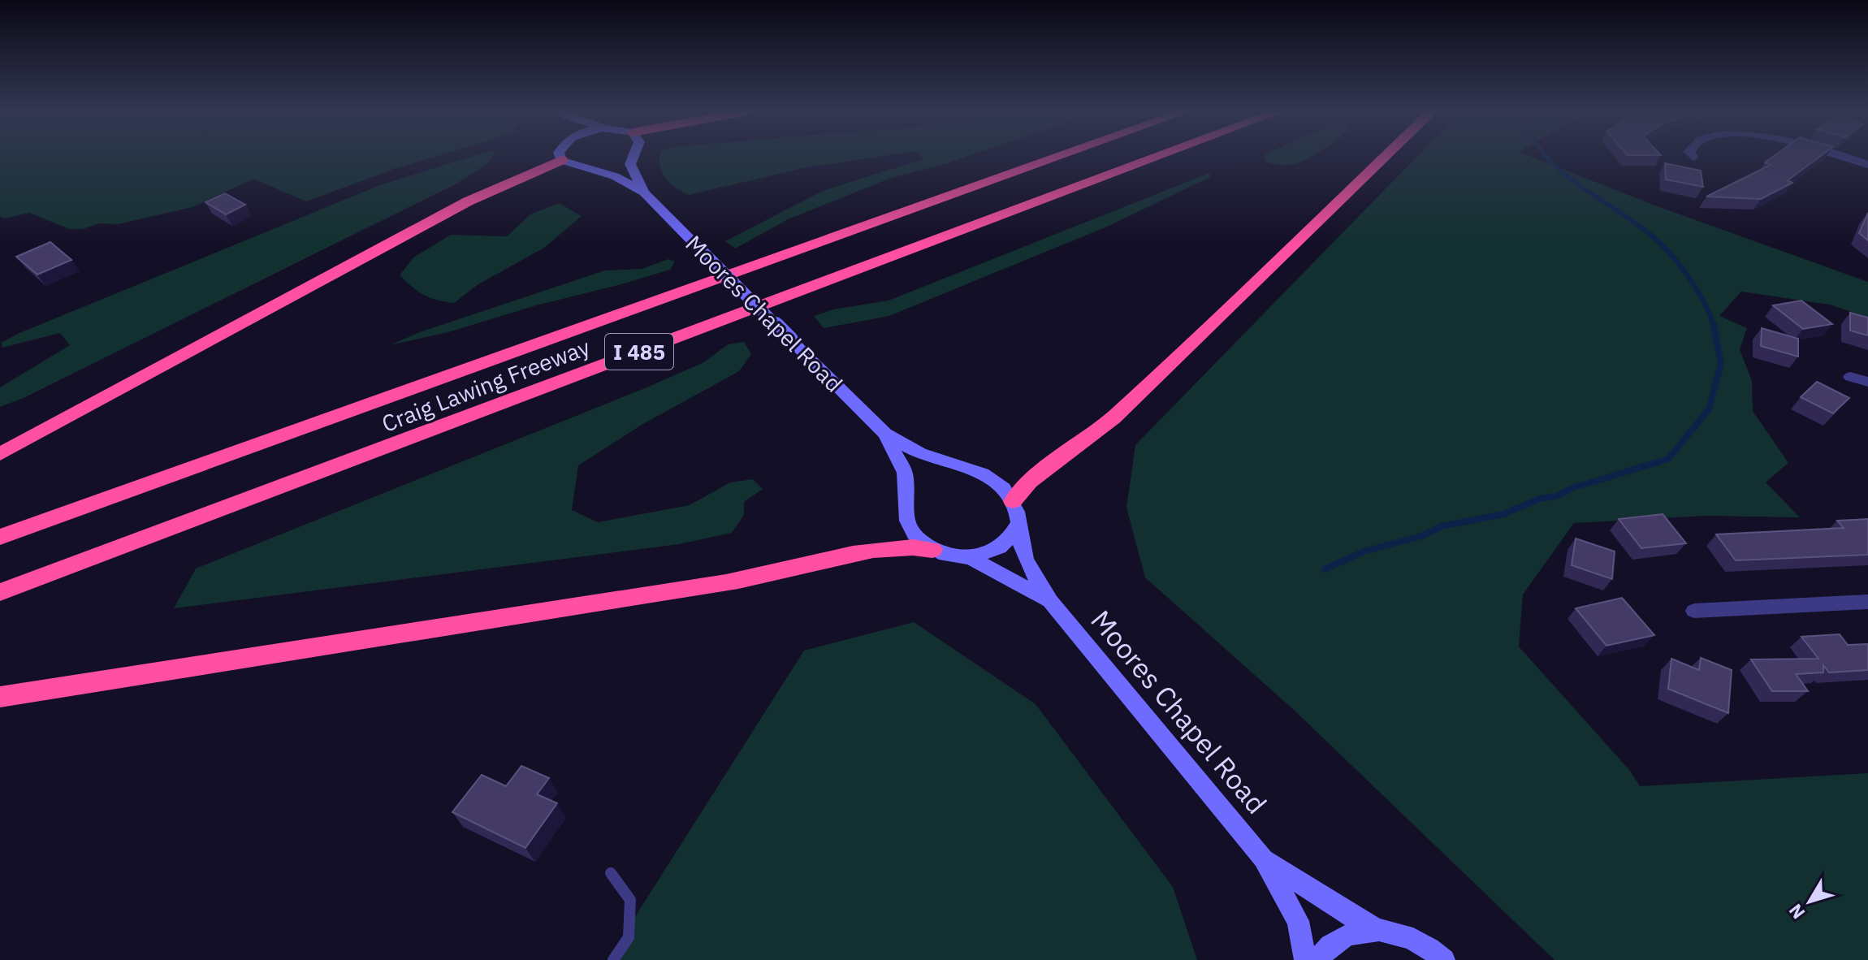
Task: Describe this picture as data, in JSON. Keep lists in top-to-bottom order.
{
  "streets": {
    "highway": ["I 485", "Craig Lawing Freeway"],
    "main road": ["Moores Chapel Road"]
  },
  "north": "bottom left"
}
